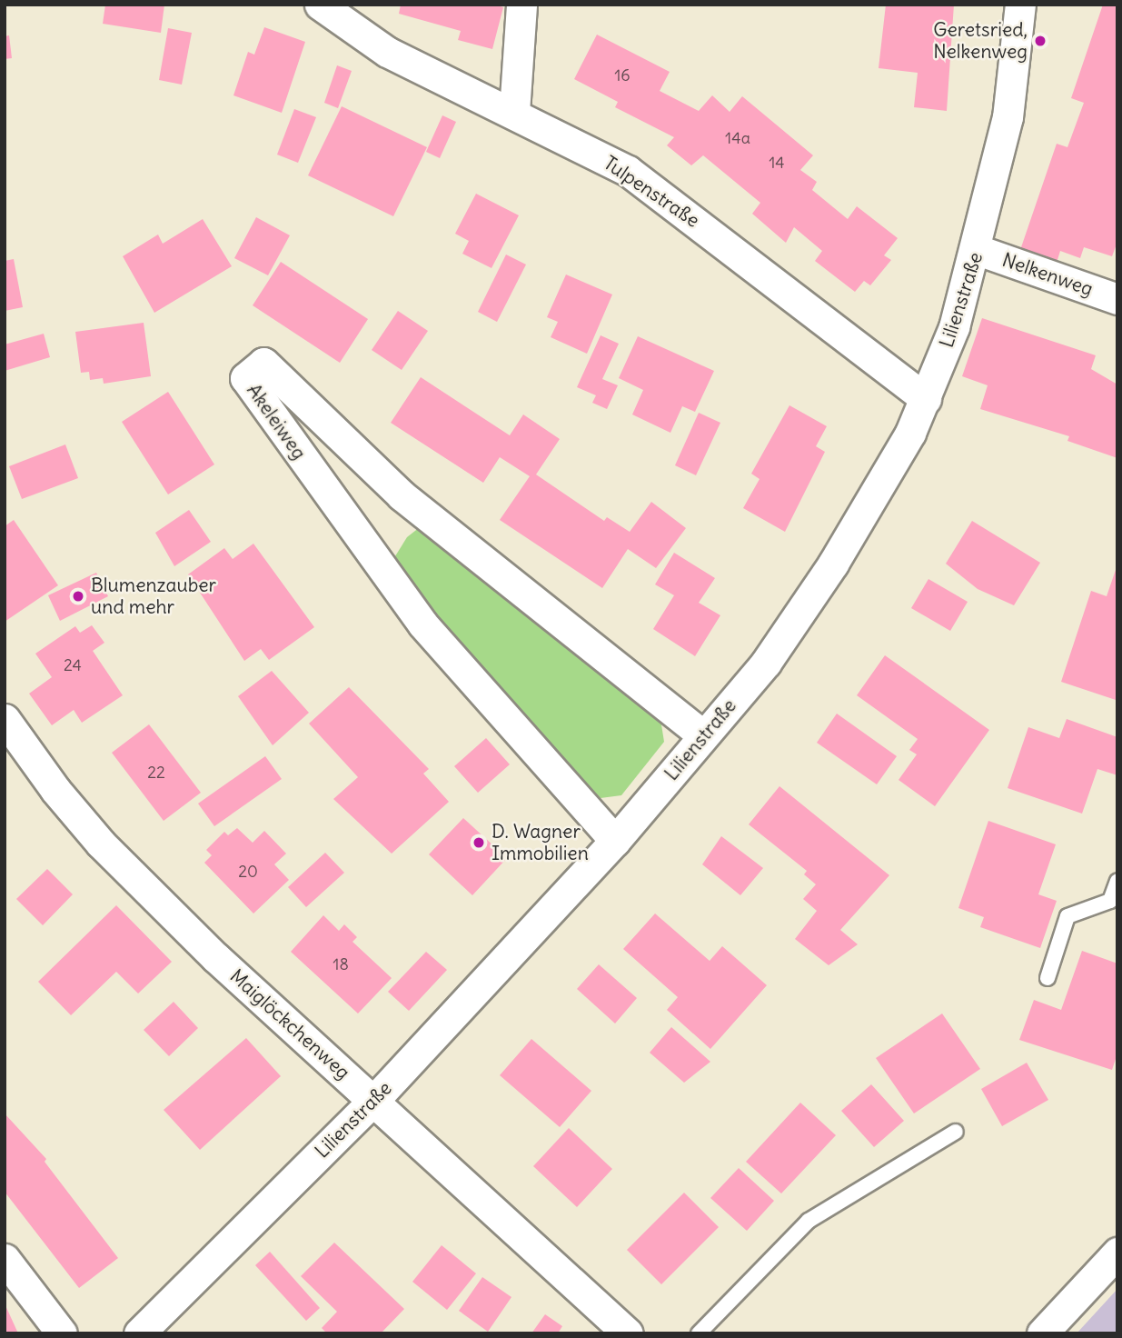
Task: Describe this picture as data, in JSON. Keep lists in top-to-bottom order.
{
  "streets": {
    "street": [
      "Tulpenstraße",
      "Nelkenweg",
      "Lilienstraße",
      "Akeleiweg",
      "Maiglöckchenweg"
    ]
  },
  "crossings": [
    ["Tulpenstraße", "Lilienstraße"],
    ["Nelkenweg", "Lilienstraße"],
    ["Lilienstraße", "Akeleiweg"],
    ["Lilienstraße", "Maiglöckchenweg"]
  ],
  "places": ["Geretsried, Nelkenweg", "Blumenzauber und mehr", "D. Wagner Immobilien"],
  "house_numbers": [
    "16",
    "14a",
    "14",
    "24",
    "22",
    "20",
    "18"
  ]
}
